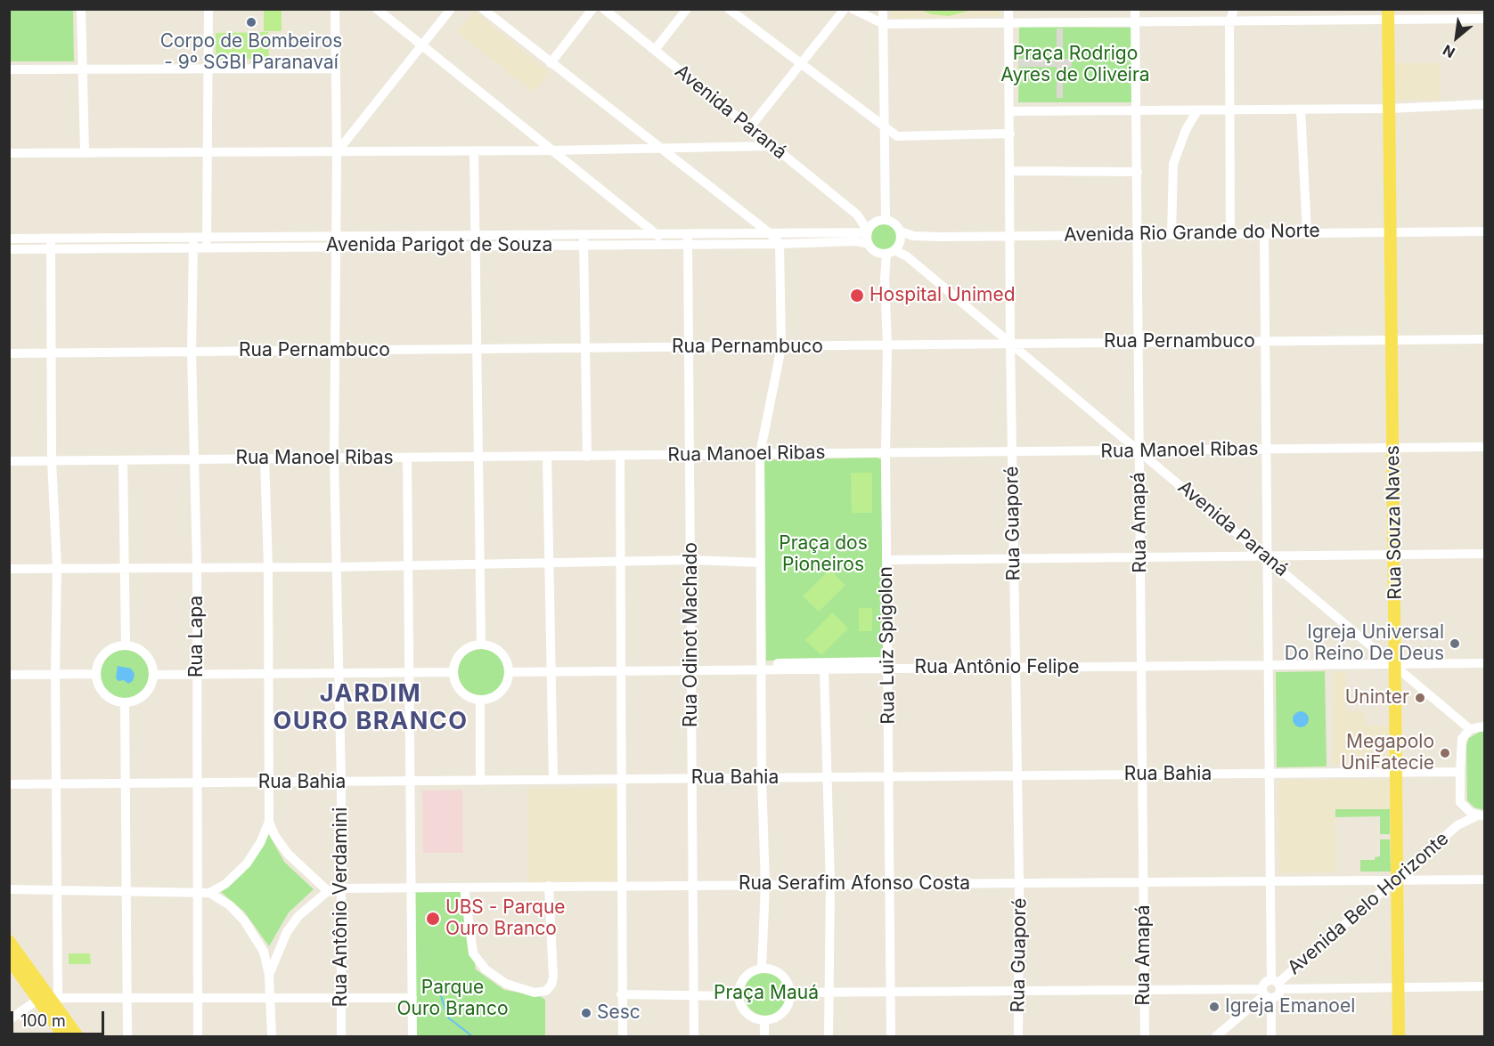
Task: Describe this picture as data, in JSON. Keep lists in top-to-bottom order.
{
  "streets": {
    "main road": ["Rua Souza Naves"],
    "street": [
      "Avenida Paraná",
      "Avenida Rio Grande do Norte",
      "Avenida Parigot de Souza",
      "Rua Pernambuco",
      "Rua Manoel Ribas",
      "Rua Amapá",
      "Rua Guaporé",
      "Rua Odinot Machado",
      "Rua Lapa",
      "Rua Luiz Spigolon",
      "Rua Antônio Felipe",
      "Rua Bahia",
      "Rua Serafim Afonso Costa",
      "Avenida Belo Horizonte",
      "Rua Antônio Verdamini"
    ]
  },
  "crossings": [
    ["Avenida Paraná", "Avenida Rio Grande do Norte"],
    ["Avenida Paraná", "Avenida Parigot de Souza"],
    ["Avenida Paraná", "Rua Pernambuco"],
    ["Avenida Paraná", "Rua Manoel Ribas"],
    ["Avenida Paraná", "Rua Amapá"],
    ["Avenida Paraná", "Rua Souza Naves"],
    ["Avenida Paraná", "Rua Guaporé"],
    ["Avenida Paraná", "Rua Luiz Spigolon"],
    ["Avenida Paraná", "Rua Antônio Felipe"],
    ["Avenida Paraná", "Avenida Belo Horizonte"],
    ["Avenida Rio Grande do Norte", "Avenida Parigot de Souza"],
    ["Avenida Rio Grande do Norte", "Rua Amapá"],
    ["Avenida Rio Grande do Norte", "Rua Souza Naves"],
    ["Avenida Rio Grande do Norte", "Rua Guaporé"],
    ["Avenida Rio Grande do Norte", "Rua Luiz Spigolon"],
    ["Avenida Parigot de Souza", "Rua Odinot Machado"],
    ["Avenida Parigot de Souza", "Rua Lapa"],
    ["Avenida Parigot de Souza", "Rua Luiz Spigolon"],
    ["Avenida Parigot de Souza", "Rua Antônio Verdamini"],
    ["Rua Pernambuco", "Rua Amapá"],
    ["Rua Pernambuco", "Rua Souza Naves"],
    ["Rua Pernambuco", "Rua Guaporé"],
    ["Rua Pernambuco", "Rua Odinot Machado"],
    ["Rua Pernambuco", "Rua Lapa"],
    ["Rua Pernambuco", "Rua Luiz Spigolon"],
    ["Rua Pernambuco", "Rua Antônio Verdamini"],
    ["Rua Manoel Ribas", "Rua Amapá"],
    ["Rua Manoel Ribas", "Rua Souza Naves"],
    ["Rua Manoel Ribas", "Rua Guaporé"],
    ["Rua Manoel Ribas", "Rua Odinot Machado"],
    ["Rua Manoel Ribas", "Rua Lapa"],
    ["Rua Manoel Ribas", "Rua Luiz Spigolon"],
    ["Rua Manoel Ribas", "Rua Antônio Verdamini"],
    ["Rua Amapá", "Rua Antônio Felipe"],
    ["Rua Amapá", "Rua Bahia"],
    ["Rua Amapá", "Rua Serafim Afonso Costa"],
    ["Rua Souza Naves", "Rua Antônio Felipe"],
    ["Rua Souza Naves", "Rua Bahia"],
    ["Rua Souza Naves", "Rua Serafim Afonso Costa"],
    ["Rua Souza Naves", "Avenida Belo Horizonte"],
    ["Rua Guaporé", "Rua Antônio Felipe"],
    ["Rua Guaporé", "Rua Bahia"],
    ["Rua Guaporé", "Rua Serafim Afonso Costa"],
    ["Rua Odinot Machado", "Rua Antônio Felipe"],
    ["Rua Odinot Machado", "Rua Bahia"],
    ["Rua Odinot Machado", "Rua Serafim Afonso Costa"],
    ["Rua Lapa", "Rua Bahia"],
    ["Rua Luiz Spigolon", "Rua Antônio Felipe"],
    ["Rua Luiz Spigolon", "Rua Bahia"],
    ["Rua Luiz Spigolon", "Rua Serafim Afonso Costa"],
    ["Rua Bahia", "Avenida Belo Horizonte"],
    ["Rua Bahia", "Rua Antônio Verdamini"],
    ["Rua Serafim Afonso Costa", "Avenida Belo Horizonte"],
    ["Rua Serafim Afonso Costa", "Rua Antônio Verdamini"]
  ],
  "districts": ["JARDIM OURO BRANCO"],
  "parks": [
    "Praça Rodrigo Ayres de Oliveira",
    "Praça dos Pioneiros",
    "Parque Ouro Branco",
    "Praça Mauá"
  ],
  "places": [
    "Corpo de Bombeiros - 9º SGBI Paranavaí",
    "Hospital Unimed",
    "Igreja Universal Do Reino De Deus",
    "Uninter",
    "Megapolo UniFatecie",
    "UBS - Parque Ouro Branco",
    "Igreja Emanoel",
    "Sesc"
  ],
  "scale_bar": "100 m",
  "north": "bottom left"
}
